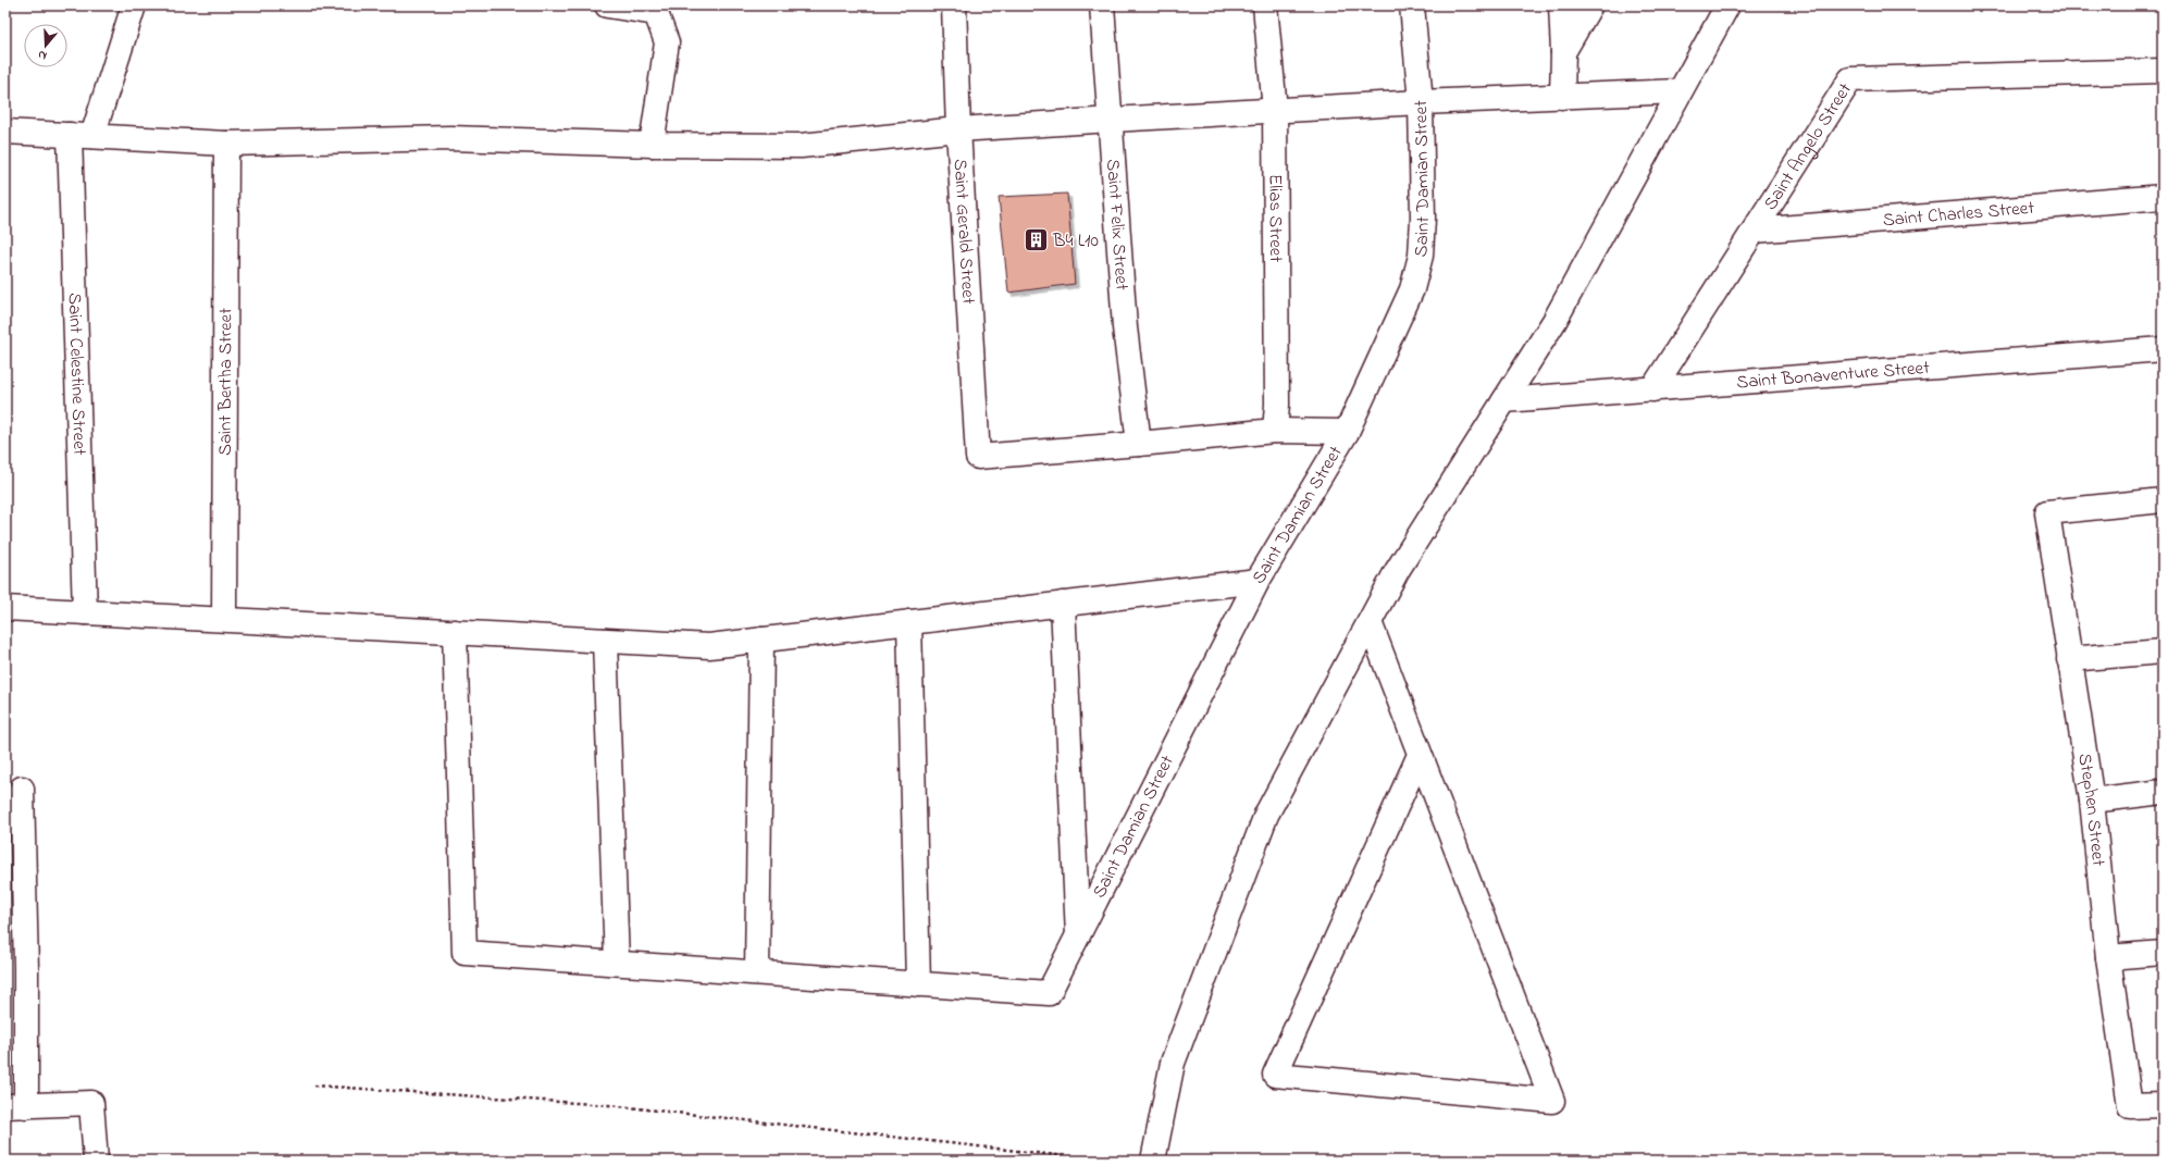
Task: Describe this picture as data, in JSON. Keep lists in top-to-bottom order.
{
  "streets": {
    "street": [
      "Saint Angelo Street",
      "Saint Damian Street",
      "Saint Charles Street",
      "Elias Street",
      "Saint Felix Street",
      "Saint Gerald Street",
      "Saint Celestine Street",
      "Saint Bonaventure Street",
      "Saint Bertha Street",
      "Stephen Street"
    ]
  },
  "crossings": [
    ["Saint Angelo Street", "Saint Charles Street"],
    ["Saint Angelo Street", "Saint Bonaventure Street"],
    ["Saint Felix Street", "Saint Gerald Street"]
  ],
  "places": {
    "building": ["B4 L10"]
  },
  "north": "bottom"
}
